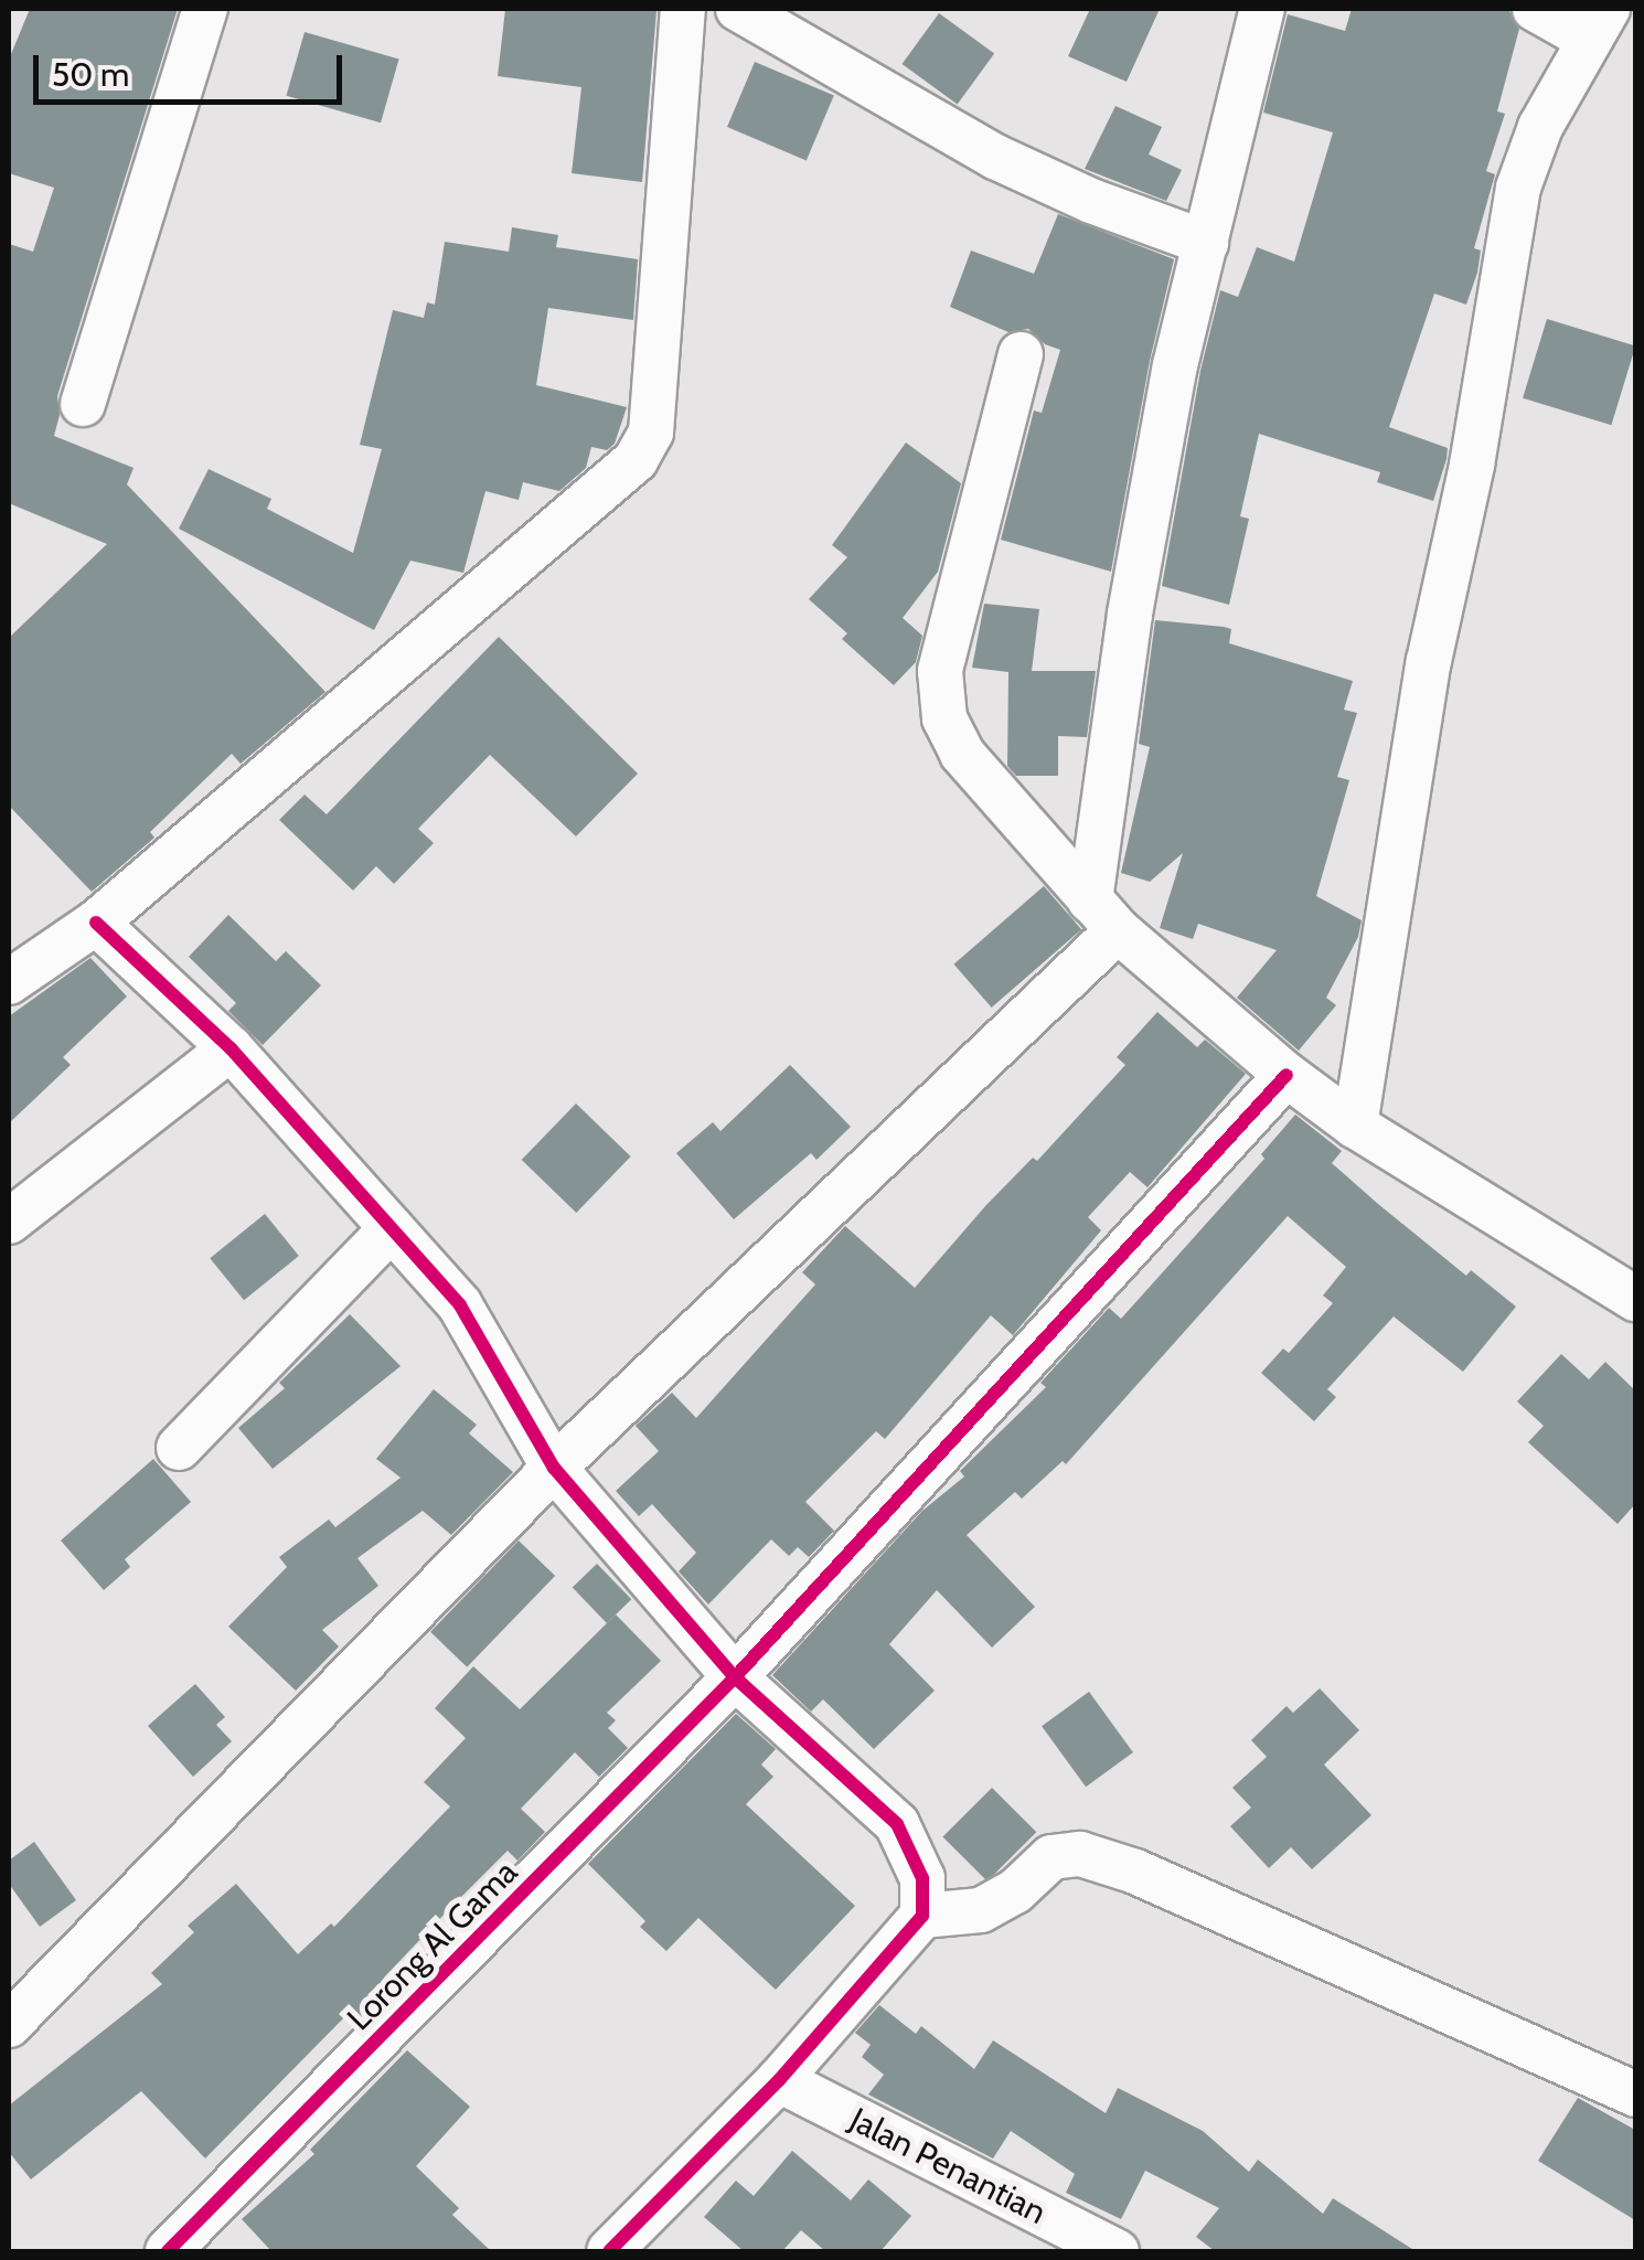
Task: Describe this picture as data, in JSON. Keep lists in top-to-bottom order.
{
  "streets": {
    "street": ["Lorong Al Gama", "Jalan Penantian"]
  },
  "scale_bar": "50 m"
}
